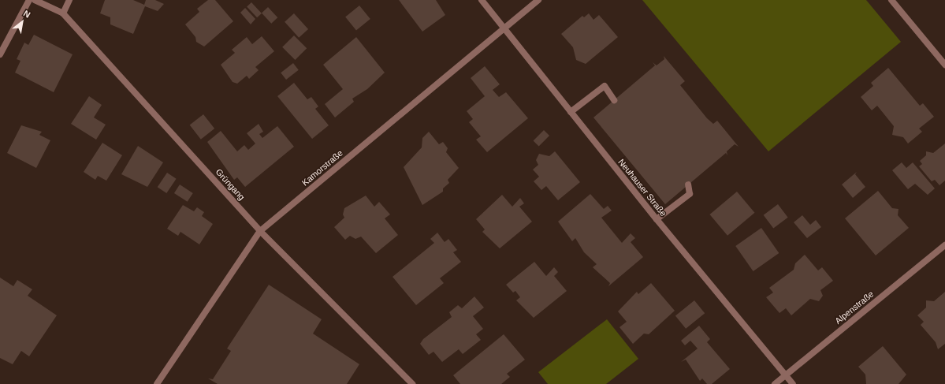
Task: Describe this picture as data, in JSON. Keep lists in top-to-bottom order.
{
  "streets": {
    "street": [
      "Kamorstraße",
      "Grüngang",
      "Neuhauser Straße",
      "Alpenstraße"
    ]
  },
  "crossings": [
    ["Kamorstraße", "Grüngang"],
    ["Kamorstraße", "Neuhauser Straße"],
    ["Neuhauser Straße", "Alpenstraße"]
  ],
  "north": "top right"
}
